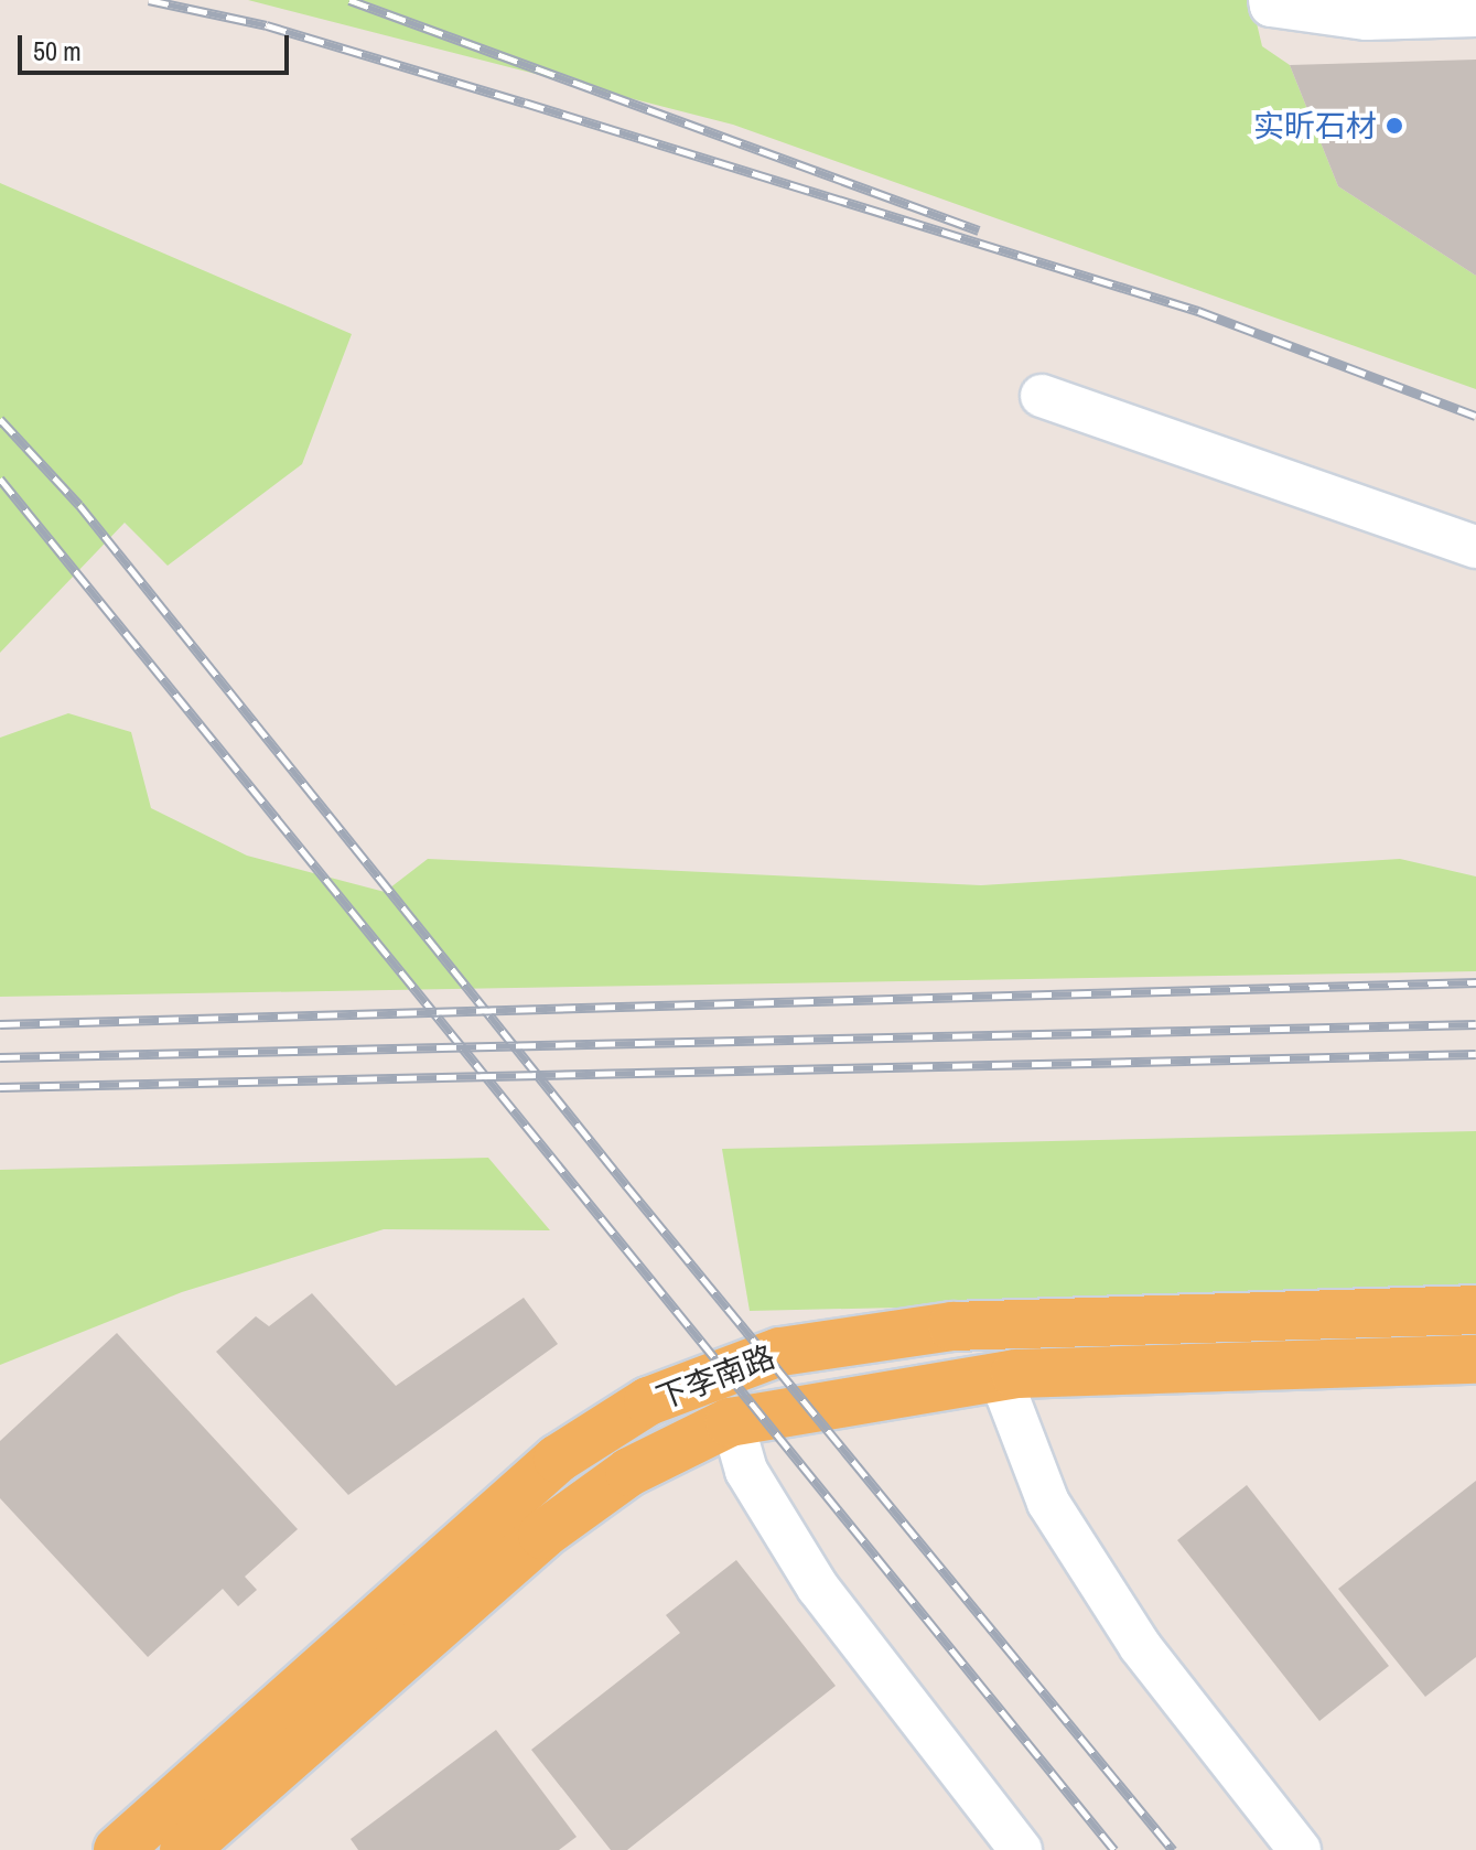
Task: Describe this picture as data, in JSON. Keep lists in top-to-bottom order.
{
  "streets": {
    "main road": ["下李南路"]
  },
  "places": ["实昕石材"],
  "scale_bar": "50 m"
}
